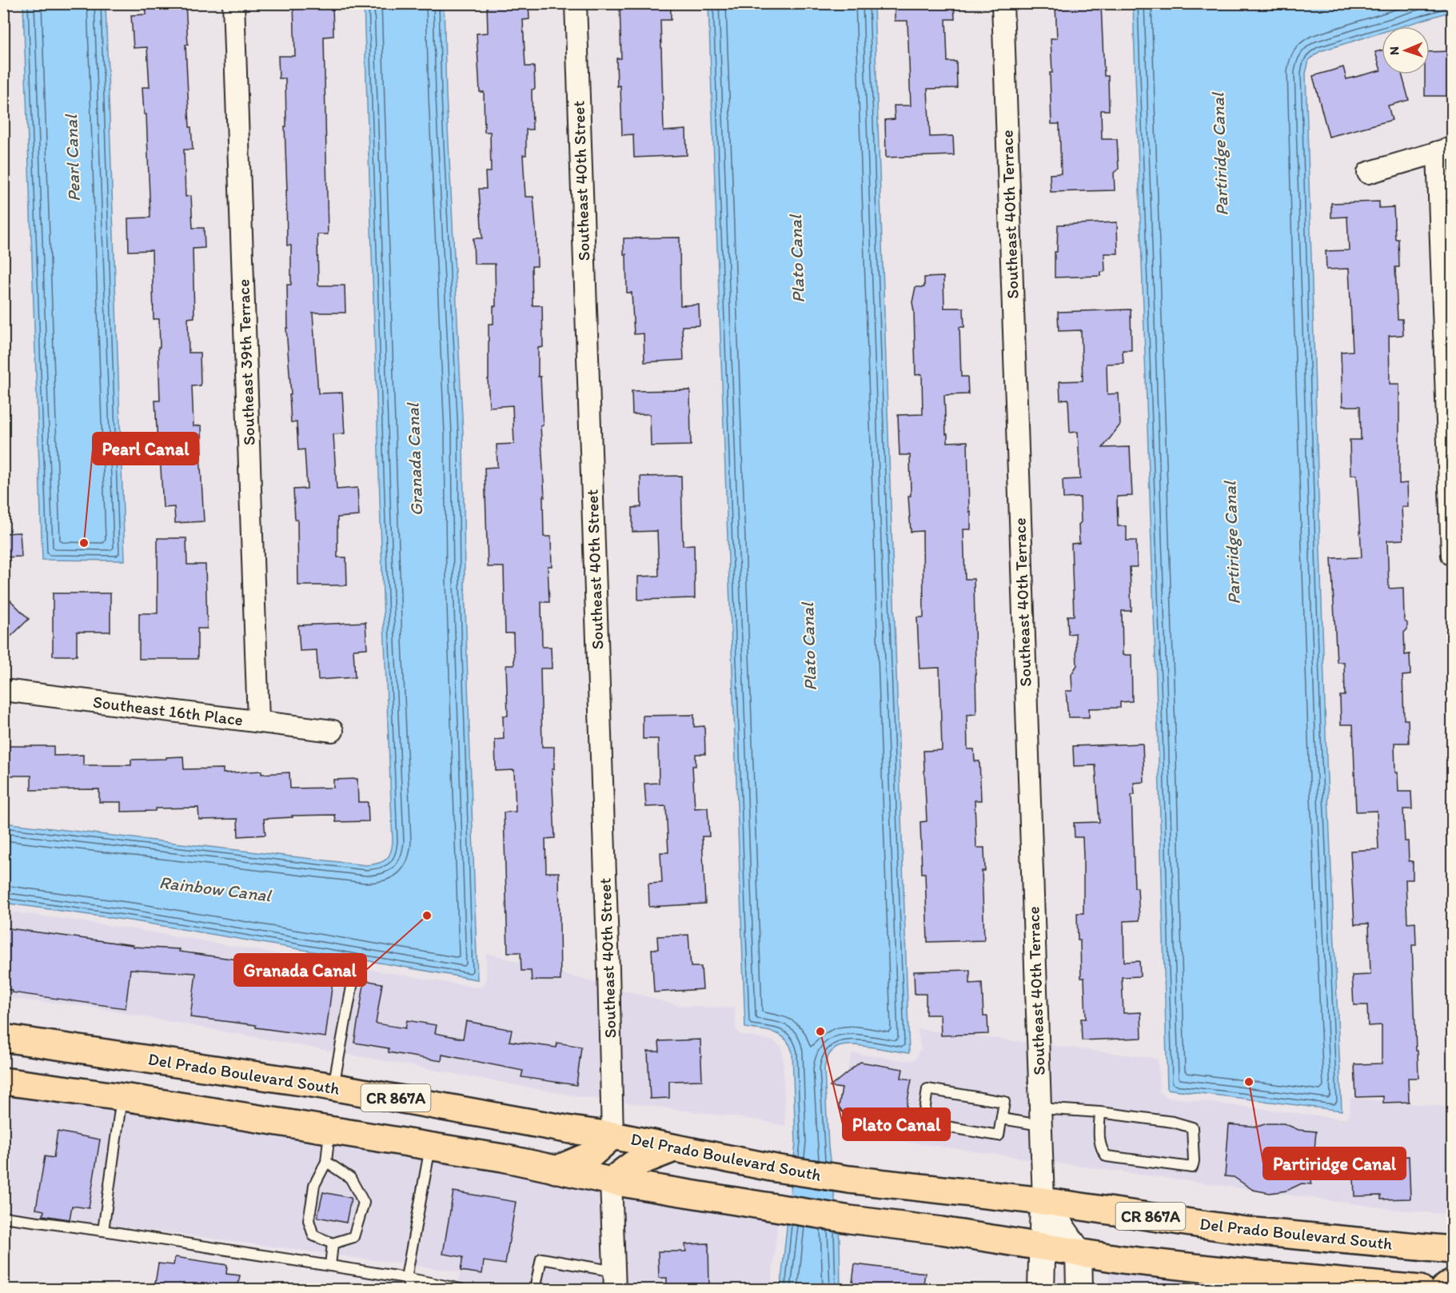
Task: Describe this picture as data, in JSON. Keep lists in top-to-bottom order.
{
  "streets": {
    "main road": ["Del Prado Boulevard South", "CR 867A"],
    "street": [
      "Southeast 40th Street",
      "Southeast 40th Terrace",
      "Southeast 39th Terrace",
      "Southeast 16th Place"
    ]
  },
  "crossings": [
    ["Southeast 40th Street", "Del Prado Boulevard South"],
    ["Southeast 40th Terrace", "Del Prado Boulevard South"],
    ["Southeast 39th Terrace", "Southeast 16th Place"]
  ],
  "water": [
    "Partiridge Canal",
    "Pearl Canal",
    "Plato Canal",
    "Granada Canal",
    "Rainbow Canal"
  ],
  "places": [
    "Pearl Canal",
    "Granada Canal",
    "Plato Canal",
    "Partiridge Canal"
  ],
  "north": "left"
}
